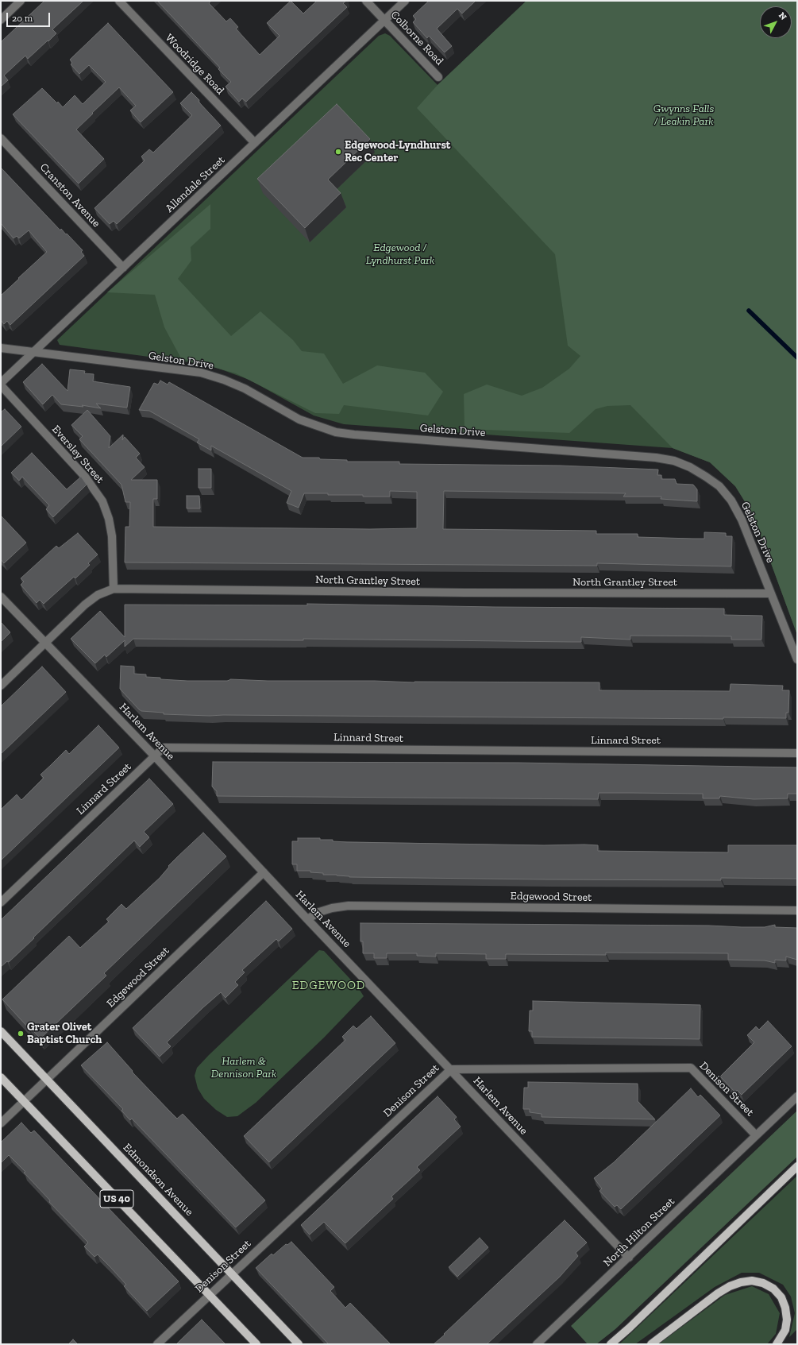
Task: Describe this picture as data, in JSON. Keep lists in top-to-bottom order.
{
  "streets": {
    "main road": ["Edmondson Avenue", "US 40"],
    "street": [
      "Colborne Road",
      "Woodridge Road",
      "Allendale Street",
      "Cranston Avenue",
      "Gelston Drive",
      "Eversley Street",
      "North Grantley Street",
      "Harlem Avenue",
      "Linnard Street",
      "Edgewood Street",
      "Denison Street",
      "North Hilton Street"
    ]
  },
  "crossings": [
    ["Colborne Road", "Allendale Street"],
    ["Woodridge Road", "Allendale Street"],
    ["Allendale Street", "Cranston Avenue"],
    ["Allendale Street", "Gelston Drive"],
    ["Allendale Street", "Eversley Street"],
    ["Gelston Drive", "North Grantley Street"],
    ["Eversley Street", "North Grantley Street"],
    ["North Grantley Street", "Harlem Avenue"],
    ["Harlem Avenue", "Linnard Street"],
    ["Harlem Avenue", "Edgewood Street"],
    ["Harlem Avenue", "Denison Street"],
    ["Harlem Avenue", "North Hilton Street"],
    ["Edgewood Street", "Edmondson Avenue"],
    ["Edgewood Street", "US 40"],
    ["Denison Street", "Edmondson Avenue"],
    ["Denison Street", "US 40"],
    ["Denison Street", "North Hilton Street"]
  ],
  "districts": ["EDGEWOOD"],
  "parks": ["Gwynns Falls / Leakin Park", "Edgewood / Lyndhurst Park", "Harlem & Dennison Park"],
  "places": ["Edgewood-Lyndhurst Rec Center", "Grater Olivet Baptist Church"],
  "scale_bar": "20 m",
  "north": "top right"
}
